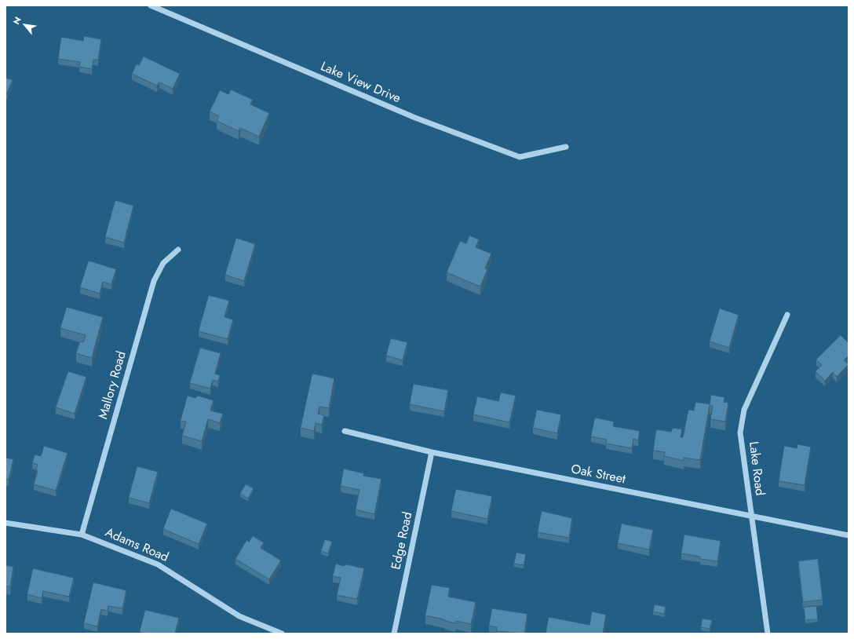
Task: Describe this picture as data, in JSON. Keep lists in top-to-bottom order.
{
  "streets": {
    "street": [
      "Lake View Drive",
      "Mallory Road",
      "Lake Road",
      "Oak Street",
      "Edge Road",
      "Adams Road"
    ]
  },
  "crossings": [
    ["Mallory Road", "Adams Road"],
    ["Lake Road", "Oak Street"],
    ["Oak Street", "Edge Road"]
  ],
  "north": "top left"
}
